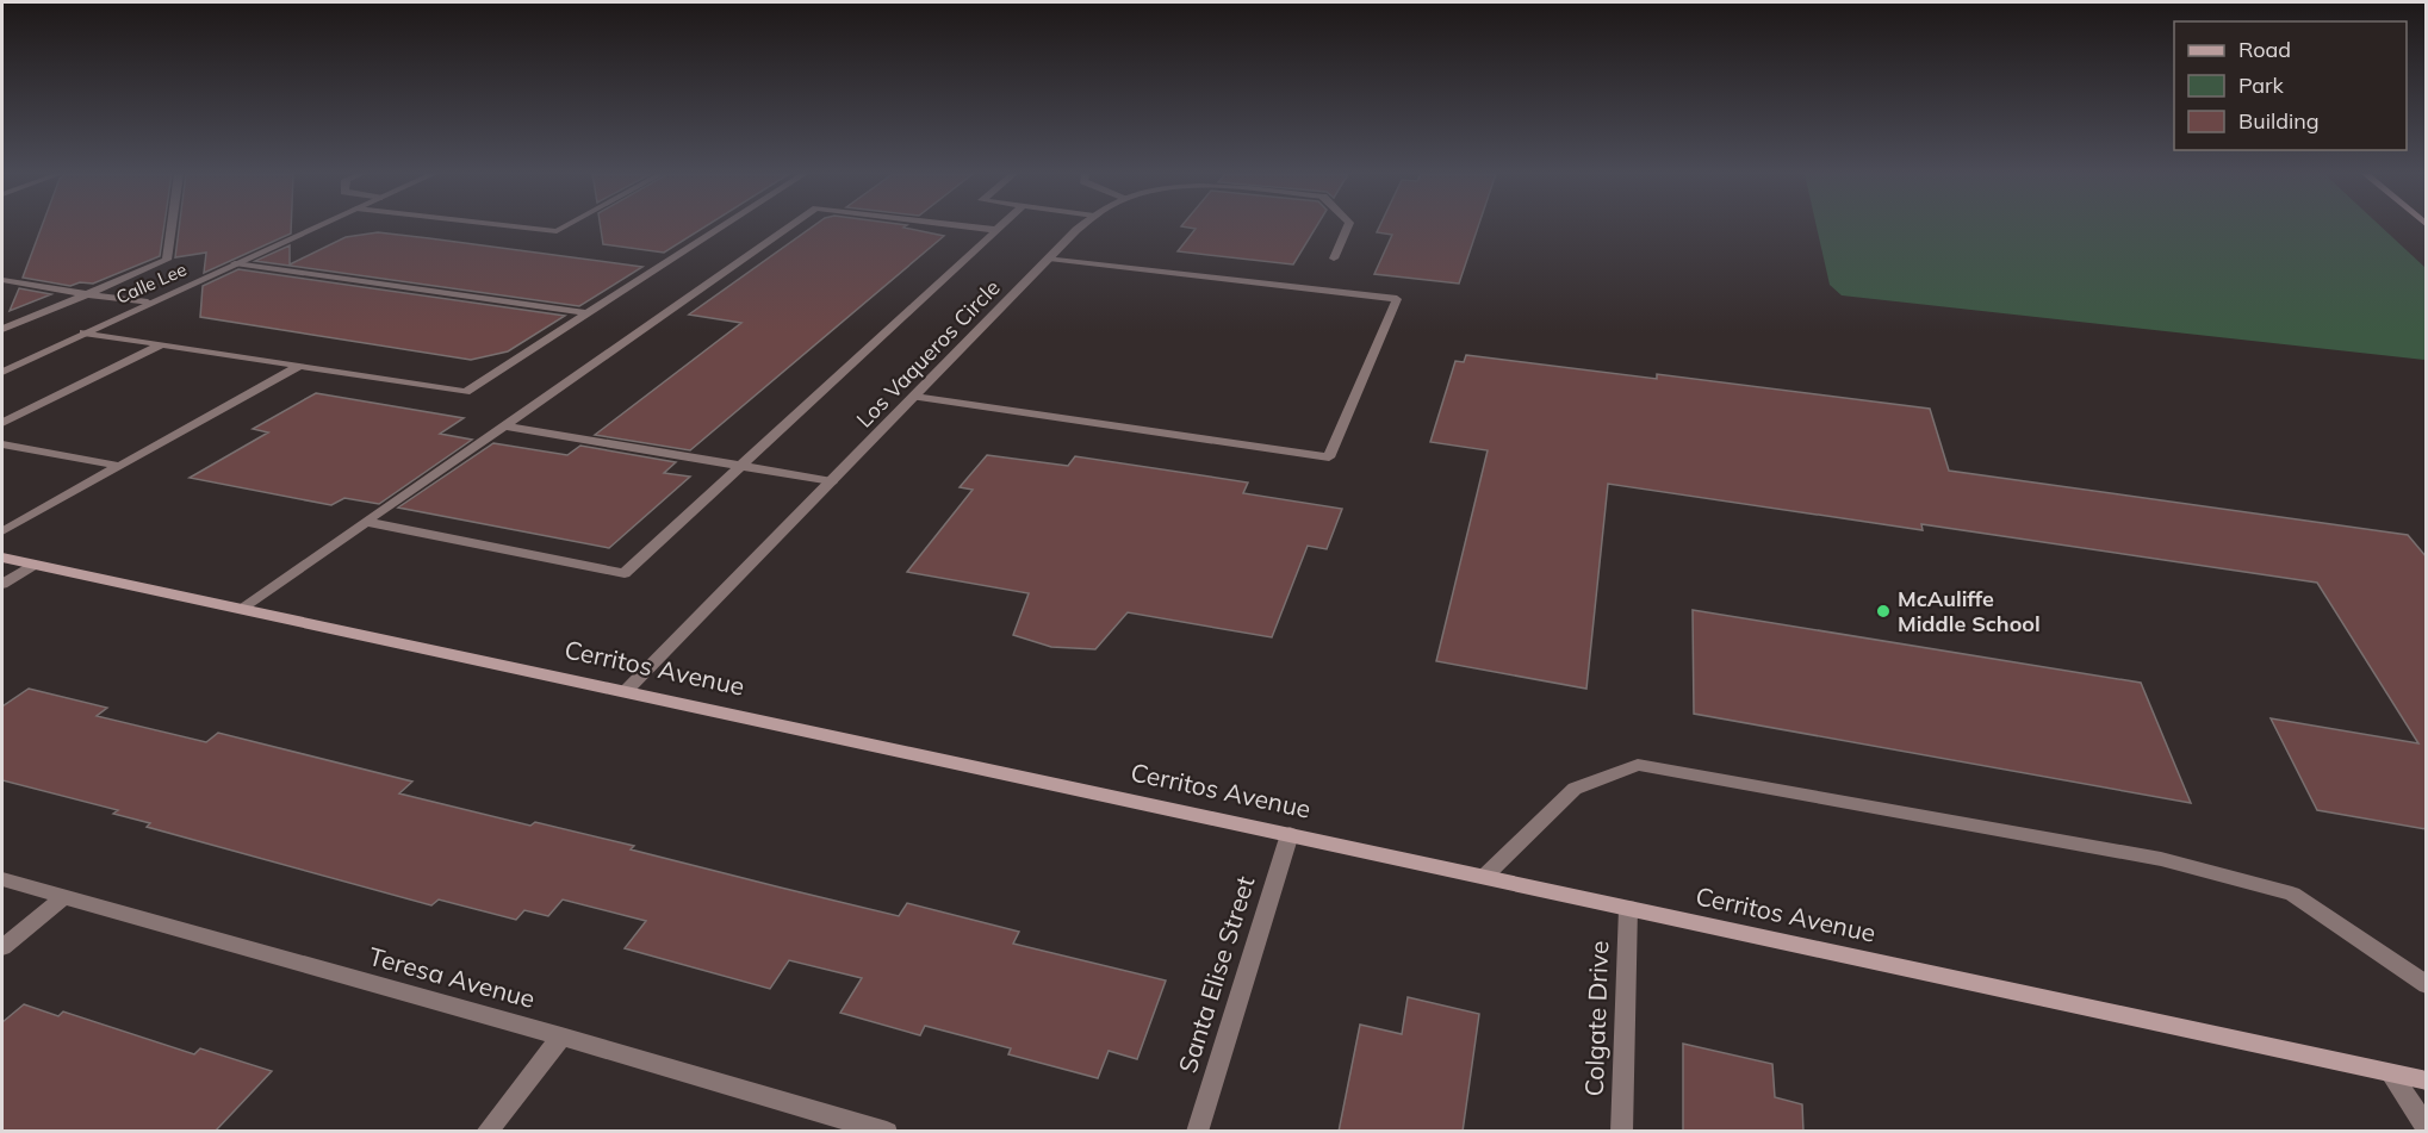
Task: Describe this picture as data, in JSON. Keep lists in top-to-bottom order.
{
  "streets": {
    "main road": ["Cerritos Avenue"],
    "street": [
      "Calle Lee",
      "Los Vaqueros Circle",
      "Santa Elise Street",
      "Teresa Avenue",
      "Colgate Drive"
    ]
  },
  "crossings": [
    ["Los Vaqueros Circle", "Cerritos Avenue"],
    ["Cerritos Avenue", "Santa Elise Street"],
    ["Cerritos Avenue", "Colgate Drive"]
  ],
  "places": ["McAuliffe Middle School"],
  "legend": ["Road", "Park", "Building"]
}
